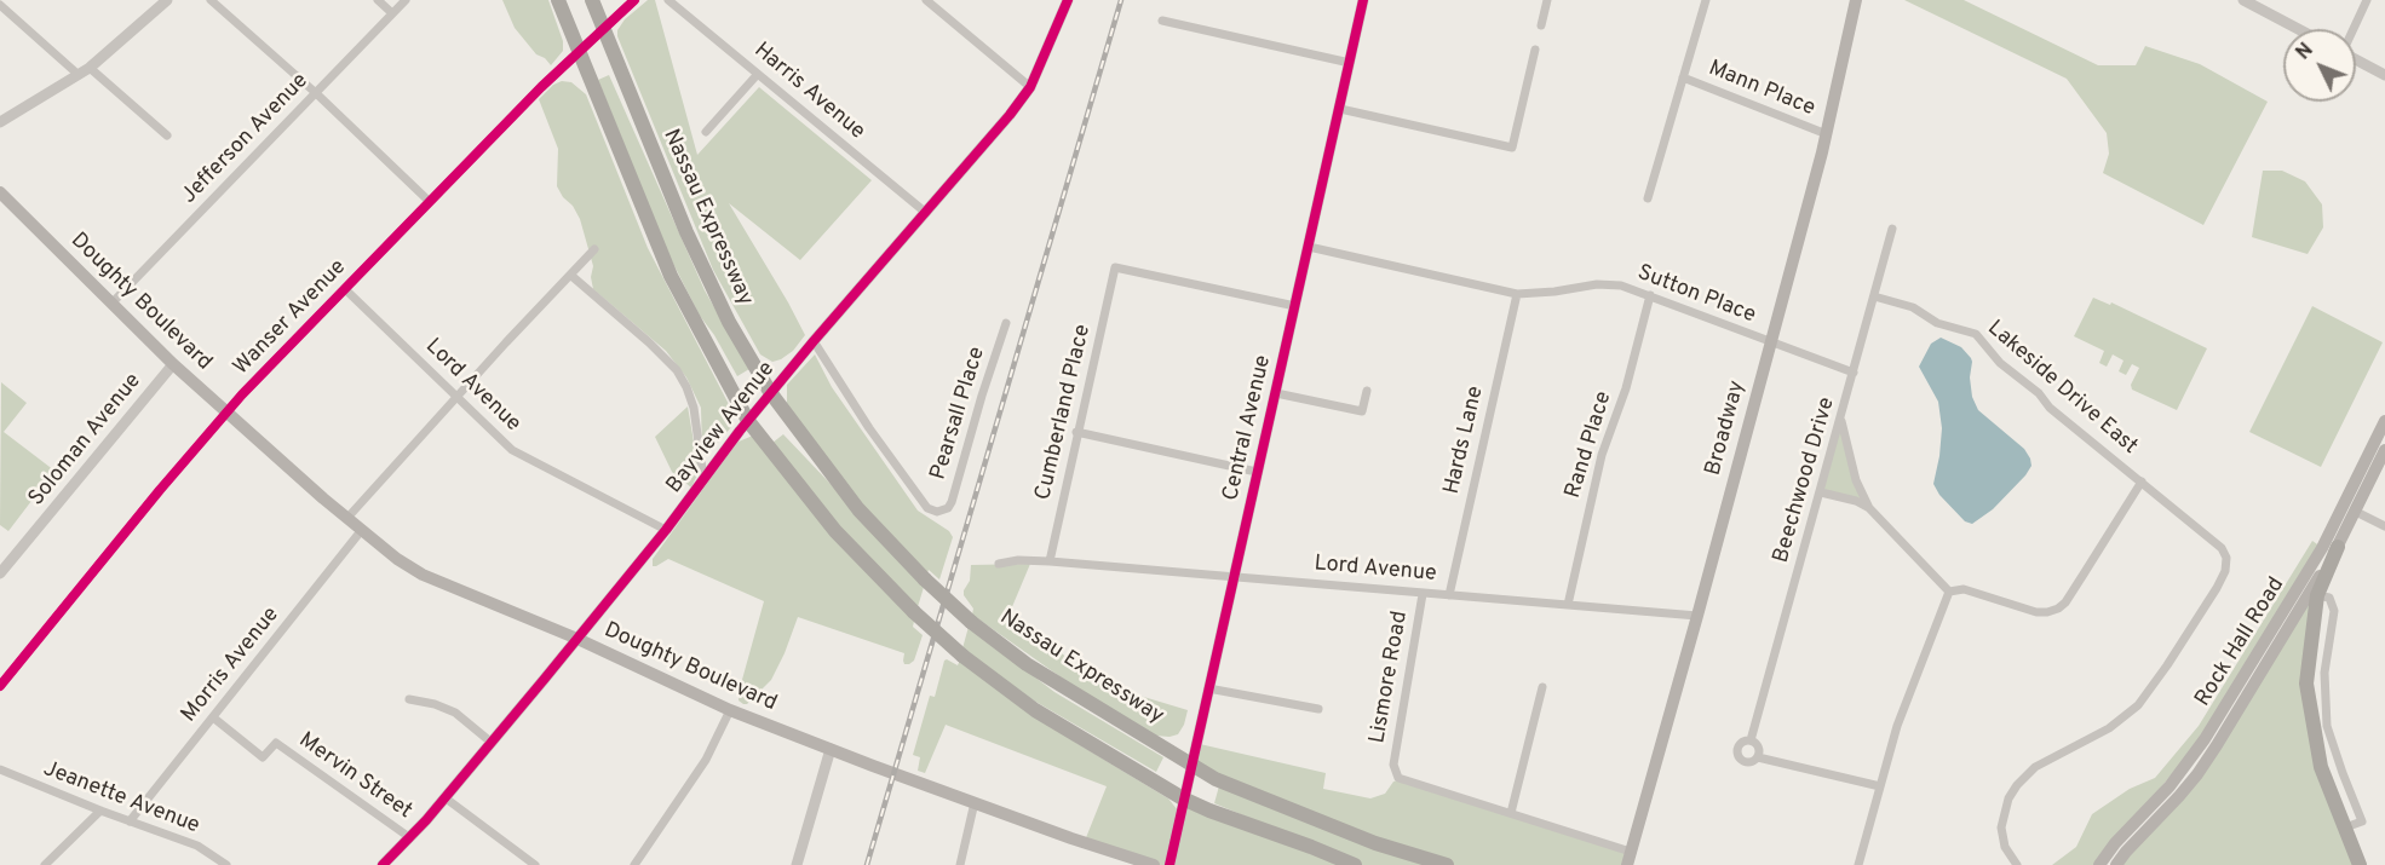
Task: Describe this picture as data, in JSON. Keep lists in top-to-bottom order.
{
  "streets": {
    "highway": ["Nassau Expressway"],
    "main road": ["Doughty Boulevard", "Broadway", "Rock Hall Road"],
    "street": [
      "Mann Place",
      "Harris Avenue",
      "Jefferson Avenue",
      "Sutton Place",
      "Wanser Avenue",
      "Lord Avenue",
      "Lakeside Drive East",
      "Cumberland Place",
      "Pearsall Place",
      "Bayview Avenue",
      "Central Avenue",
      "Soloman Avenue",
      "Hards Lane",
      "Rand Place",
      "Beechwood Drive",
      "Morris Avenue",
      "Lismore Road",
      "Mervin Street",
      "Jeanette Avenue"
    ]
  },
  "crossings": [
    ["Mann Place", "Broadway"],
    ["Harris Avenue", "Bayview Avenue"],
    ["Jefferson Avenue", "Doughty Boulevard"],
    ["Nassau Expressway", "Wanser Avenue"],
    ["Nassau Expressway", "Bayview Avenue"],
    ["Nassau Expressway", "Central Avenue"],
    ["Sutton Place", "Central Avenue"],
    ["Sutton Place", "Broadway"],
    ["Sutton Place", "Hards Lane"],
    ["Sutton Place", "Rand Place"],
    ["Sutton Place", "Beechwood Drive"],
    ["Doughty Boulevard", "Wanser Avenue"],
    ["Doughty Boulevard", "Bayview Avenue"],
    ["Doughty Boulevard", "Soloman Avenue"],
    ["Doughty Boulevard", "Morris Avenue"],
    ["Wanser Avenue", "Lord Avenue"],
    ["Lord Avenue", "Cumberland Place"],
    ["Lord Avenue", "Bayview Avenue"],
    ["Lord Avenue", "Central Avenue"],
    ["Lord Avenue", "Broadway"],
    ["Lord Avenue", "Hards Lane"],
    ["Lord Avenue", "Rand Place"],
    ["Lord Avenue", "Lismore Road"],
    ["Lakeside Drive East", "Beechwood Drive"],
    ["Cumberland Place", "Central Avenue"],
    ["Pearsall Place", "Bayview Avenue"],
    ["Bayview Avenue", "Mervin Street"],
    ["Morris Avenue", "Mervin Street"],
    ["Morris Avenue", "Jeanette Avenue"]
  ],
  "north": "top left"
}
